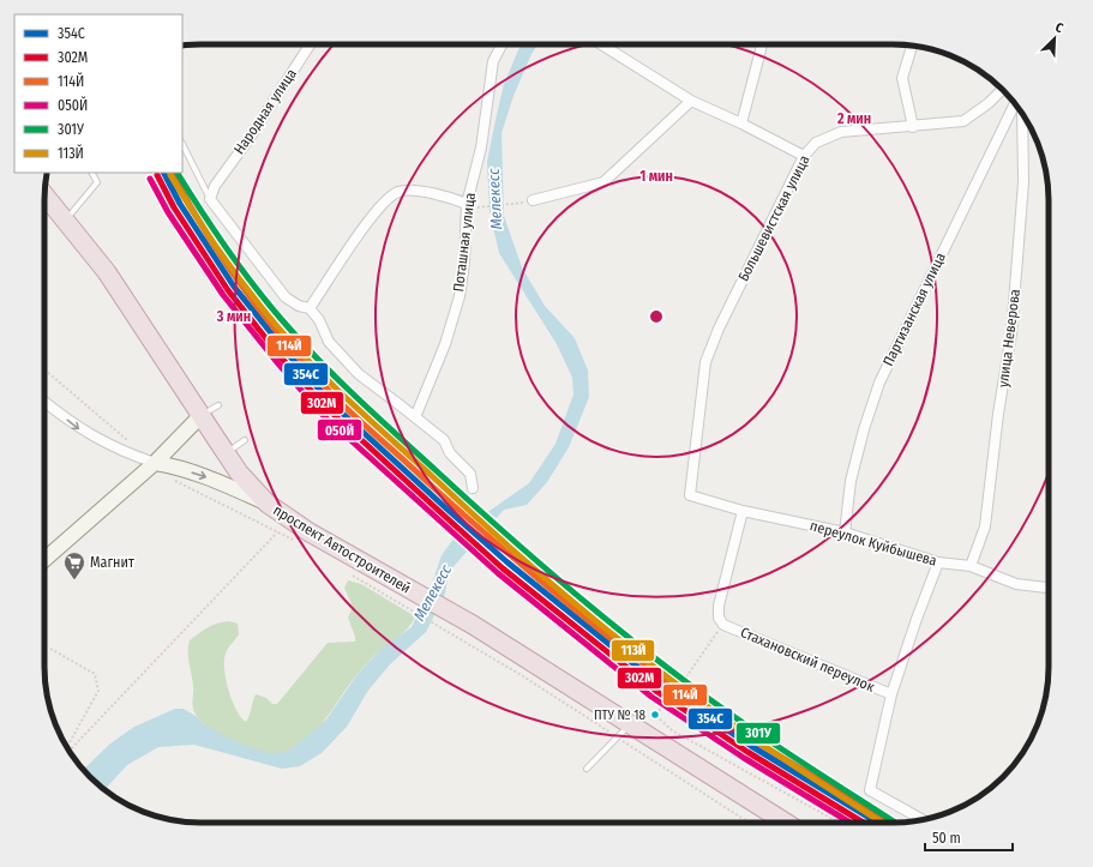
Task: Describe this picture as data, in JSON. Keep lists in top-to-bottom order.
{
  "streets": {
    "highway": ["проспект Автостроителей"],
    "street": [
      "Народная улица",
      "Большевистская улица",
      "Поташная улица",
      "Партизанская улица",
      "улица Неверова",
      "переулок Куйбышева",
      "Стахановский переулок"
    ]
  },
  "crossings": [
    ["Большевистская улица", "переулок Куйбышева"],
    ["Партизанская улица", "переулок Куйбышева"],
    ["улица Неверова", "переулок Куйбышева"]
  ],
  "water": ["Мелекесс"],
  "places": {
    "supermarket": ["Магнит"],
    "other": ["ПТУ № 18"]
  },
  "lines": [
    "transit line 354С",
    "transit line 114Й",
    "transit line 301У",
    "transit line 302М",
    "transit line 113Й",
    "transit line 050Й"
  ],
  "legend": [
    "354С",
    "302М",
    "114Й",
    "050Й",
    "301У",
    "113Й"
  ],
  "scale_bar": "50 m",
  "north": "top right",
  "rings": ["2 мин", "1 мин", "3 мин"]
}
